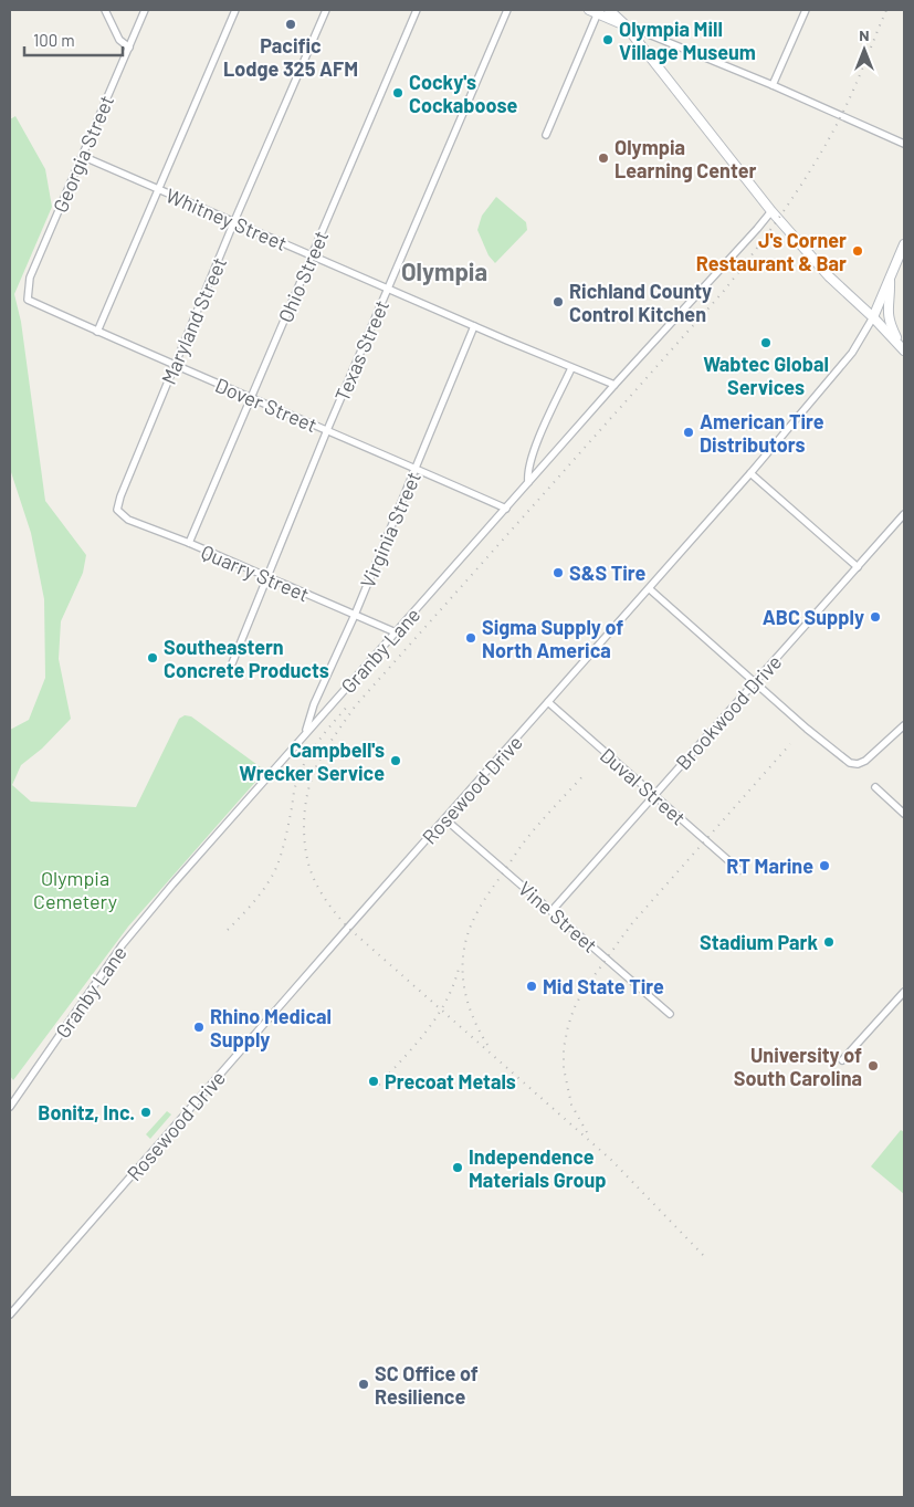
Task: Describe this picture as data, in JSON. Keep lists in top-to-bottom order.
{
  "streets": {
    "main road": ["Rosewood Drive"],
    "street": [
      "Georgia Street",
      "Whitney Street",
      "Ohio Street",
      "Maryland Street",
      "Texas Street",
      "Dover Street",
      "Virginia Street",
      "Quarry Street",
      "Granby Lane",
      "Brookwood Drive",
      "Duval Street",
      "Vine Street"
    ]
  },
  "crossings": [
    ["Georgia Street", "Whitney Street"],
    ["Georgia Street", "Dover Street"],
    ["Whitney Street", "Ohio Street"],
    ["Whitney Street", "Maryland Street"],
    ["Whitney Street", "Texas Street"],
    ["Whitney Street", "Virginia Street"],
    ["Whitney Street", "Granby Lane"],
    ["Ohio Street", "Dover Street"],
    ["Ohio Street", "Quarry Street"],
    ["Maryland Street", "Dover Street"],
    ["Maryland Street", "Quarry Street"],
    ["Texas Street", "Dover Street"],
    ["Texas Street", "Quarry Street"],
    ["Dover Street", "Virginia Street"],
    ["Dover Street", "Granby Lane"],
    ["Virginia Street", "Quarry Street"],
    ["Virginia Street", "Granby Lane"],
    ["Quarry Street", "Granby Lane"],
    ["Brookwood Drive", "Duval Street"],
    ["Brookwood Drive", "Vine Street"],
    ["Duval Street", "Rosewood Drive"],
    ["Rosewood Drive", "Vine Street"]
  ],
  "districts": ["Olympia"],
  "parks": ["Olympia Cemetery"],
  "places": [
    "Pacific Lodge 325 AFM",
    "Olympia Mill Village Museum",
    "Cocky's Cockaboose",
    "Olympia Learning Center",
    "J's Corner Restaurant & Bar",
    "Richland County Control Kitchen",
    "Wabtec Global Services",
    "American Tire Distributors",
    "S&S Tire",
    "ABC Supply",
    "Sigma Supply of North America",
    "Southeastern Concrete Products",
    "Campbell's Wrecker Service",
    "RT Marine",
    "Stadium Park",
    "Mid State Tire",
    "Rhino Medical Supply",
    "University of South Carolina",
    "Precoat Metals",
    "Bonitz, Inc.",
    "Independence Materials Group",
    "SC Office of Resilience"
  ],
  "scale_bar": "100 m",
  "north": "top"
}
